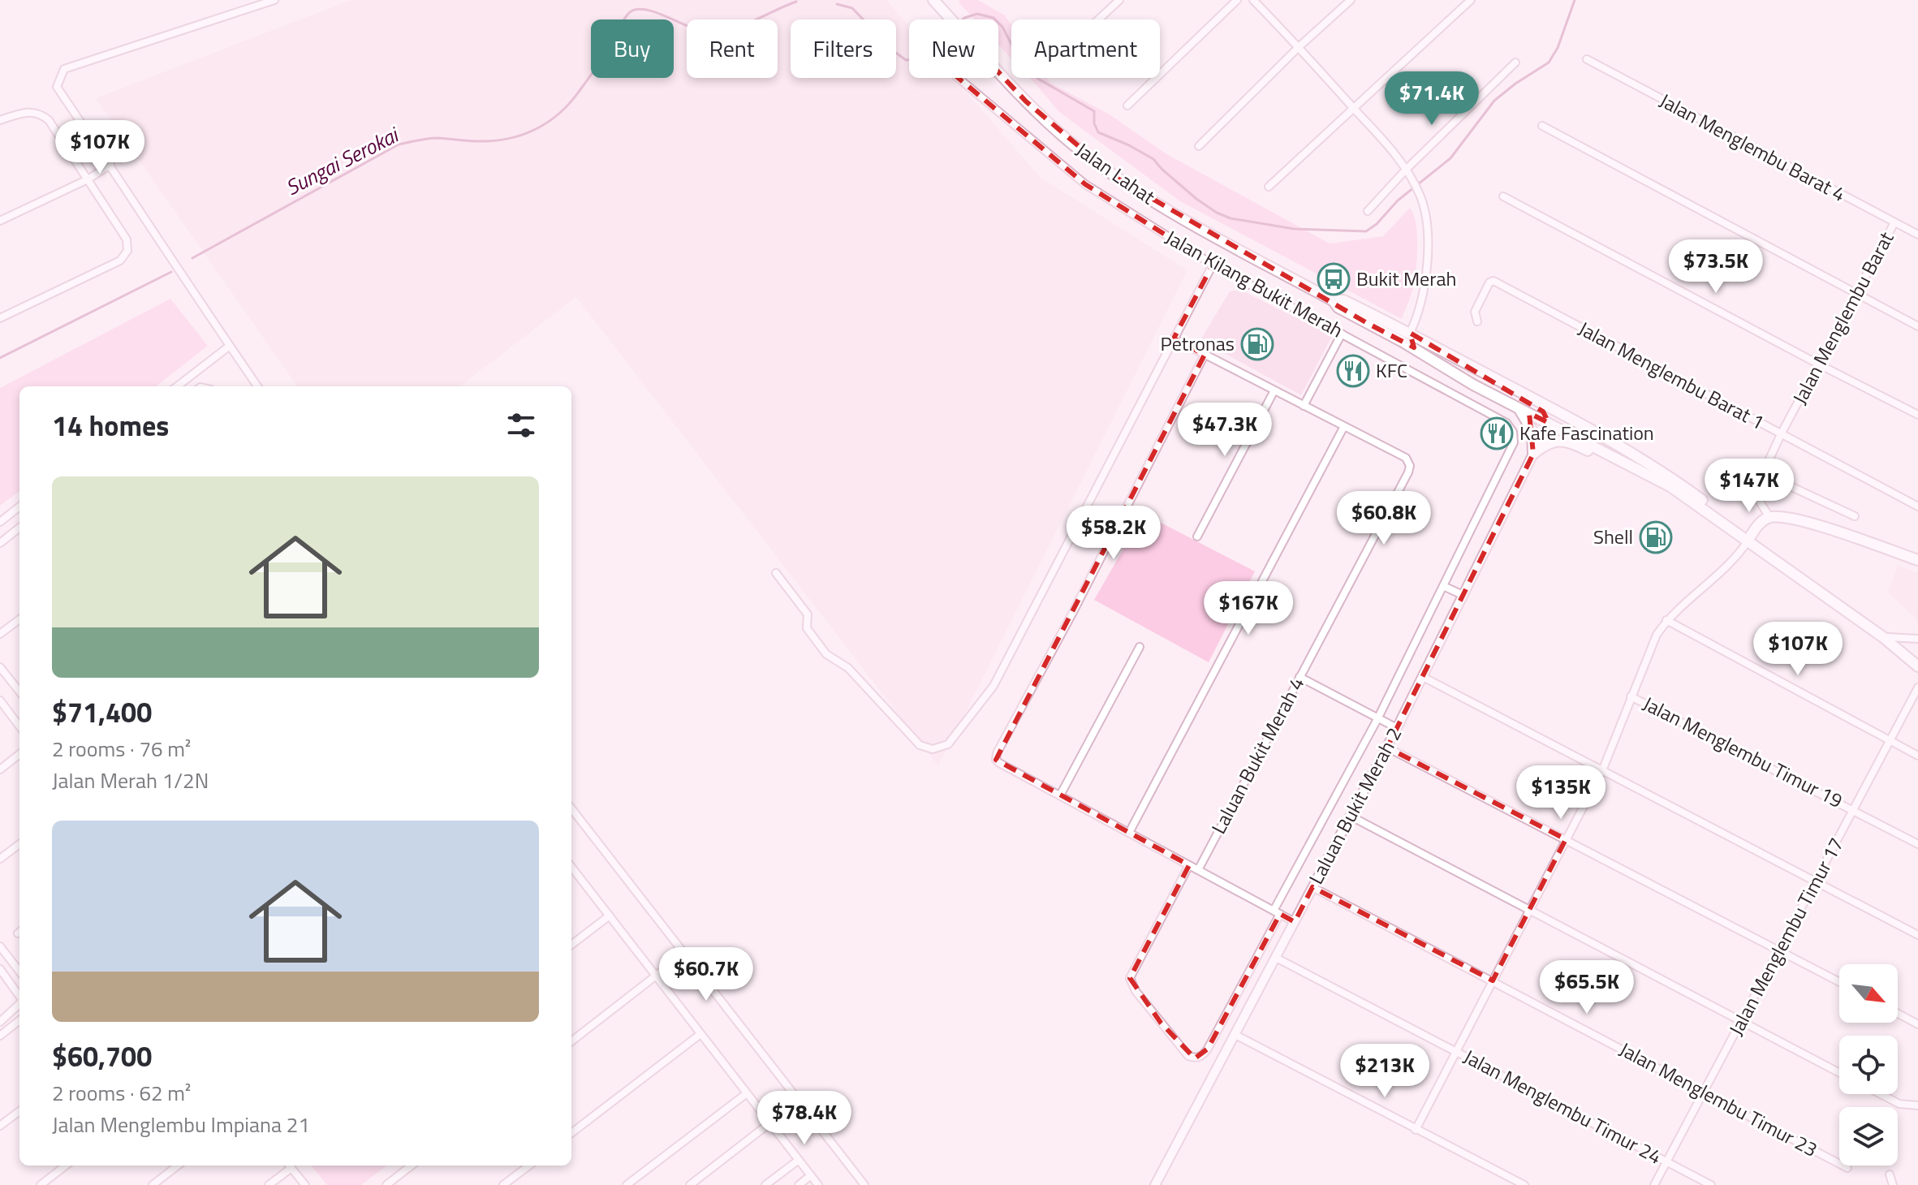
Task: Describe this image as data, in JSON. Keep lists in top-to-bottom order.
{
  "streets": {
    "main road": ["Jalan Lahat"],
    "street": [
      "Jalan Menglembu Barat 4",
      "Jalan Kilang Bukit Merah",
      "Jalan Menglembu Barat",
      "Jalan Menglembu Barat 1",
      "Jalan Menglembu Timur 19",
      "Laluan Bukit Merah 4",
      "Laluan Bukit Merah 2",
      "Jalan Menglembu Timur 17",
      "Jalan Menglembu Timur 23",
      "Jalan Menglembu Timur 24"
    ]
  },
  "crossings": [
    ["Jalan Menglembu Barat 4", "Jalan Menglembu Barat"],
    ["Jalan Lahat", "Laluan Bukit Merah 2"],
    ["Jalan Kilang Bukit Merah", "Laluan Bukit Merah 2"],
    ["Jalan Menglembu Barat", "Jalan Menglembu Barat 1"],
    ["Jalan Menglembu Timur 19", "Jalan Menglembu Timur 17"],
    ["Laluan Bukit Merah 2", "Jalan Menglembu Timur 23"],
    ["Laluan Bukit Merah 2", "Jalan Menglembu Timur 24"],
    ["Jalan Menglembu Timur 17", "Jalan Menglembu Timur 23"],
    ["Jalan Menglembu Timur 17", "Jalan Menglembu Timur 24"]
  ],
  "water": ["Sungai Serokai"],
  "places": {
    "bus stop": ["Bukit Merah"],
    "fuel station": ["Petronas", "Shell"],
    "restaurant": ["KFC", "Kafe Fascination"]
  },
  "north": "bottom right",
  "page": {
    "chip": [
      "Buy",
      "Rent",
      "Filters",
      "New",
      "Apartment"
    ],
    "price": [
      "$71.4K",
      "$107K",
      "$73.5K",
      "$47.3K",
      "$147K",
      "$60.8K",
      "$58.2K",
      "$167K",
      "$107K",
      "$135K",
      "$60.7K",
      "$65.5K",
      "$213K",
      "$78.4K"
    ],
    "heading": "14 homes",
    "list": [
      {
        "name": "$71,400",
        "note": "2 rooms · 76 m² · Jalan Merah 1/2N"
      },
      {
        "name": "$60,700",
        "note": "2 rooms · 62 m² · Jalan Menglembu Impiana 21"
      }
    ]
  }
}
